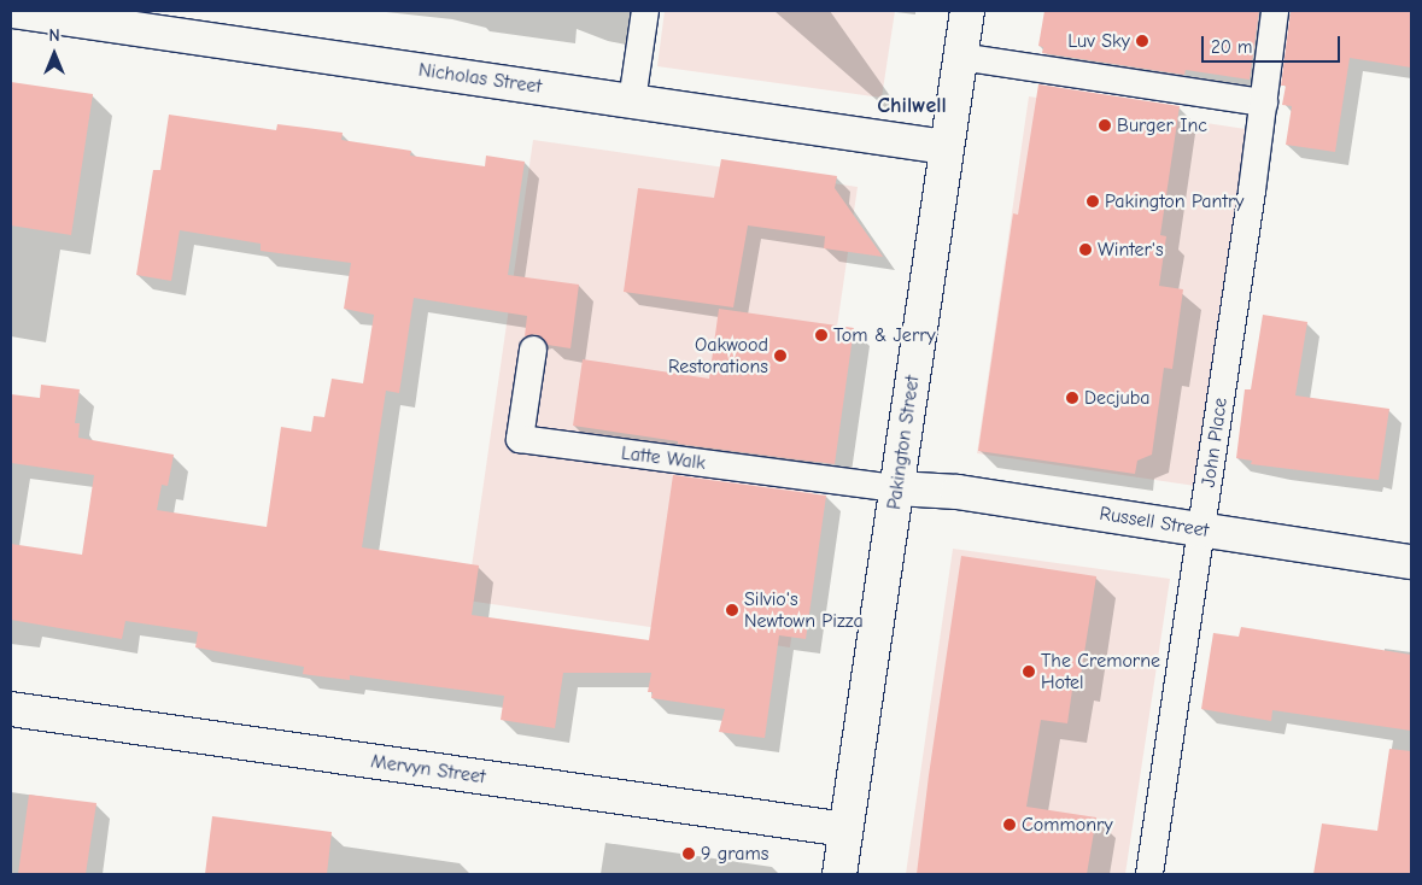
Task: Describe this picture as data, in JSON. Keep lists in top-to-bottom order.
{
  "streets": {
    "street": [
      "Nicholas Street",
      "Pakington Street",
      "Russell Street",
      "Mervyn Street"
    ],
    "lane": ["John Place", "Latte Walk"]
  },
  "crossings": [
    ["Nicholas Street", "Pakington Street"],
    ["Pakington Street", "Latte Walk"],
    ["Pakington Street", "Russell Street"],
    ["Pakington Street", "Mervyn Street"],
    ["John Place", "Russell Street"],
    ["Latte Walk", "Russell Street"]
  ],
  "districts": ["Chilwell"],
  "places": [
    "Luv Sky",
    "Burger Inc",
    "Pakington Pantry",
    "Winter's",
    "Tom & Jerry",
    "Oakwood Restorations",
    "Decjuba",
    "Silvio's Newtown Pizza",
    "The Cremorne Hotel",
    "Commonry",
    "9 grams"
  ],
  "scale_bar": "20 m",
  "north": "top"
}
